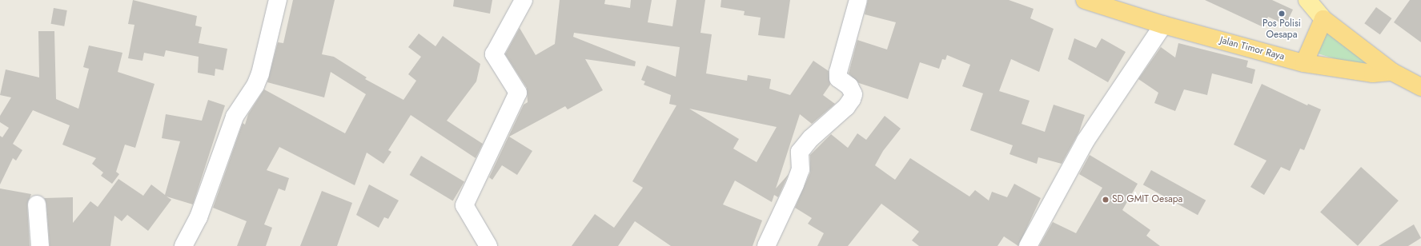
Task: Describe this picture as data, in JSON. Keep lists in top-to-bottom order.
{
  "streets": {
    "highway": ["Jalan Timor Raya"]
  },
  "places": ["Pos Polisi Oesapa", "SD GMIT Oesapa"]
}
